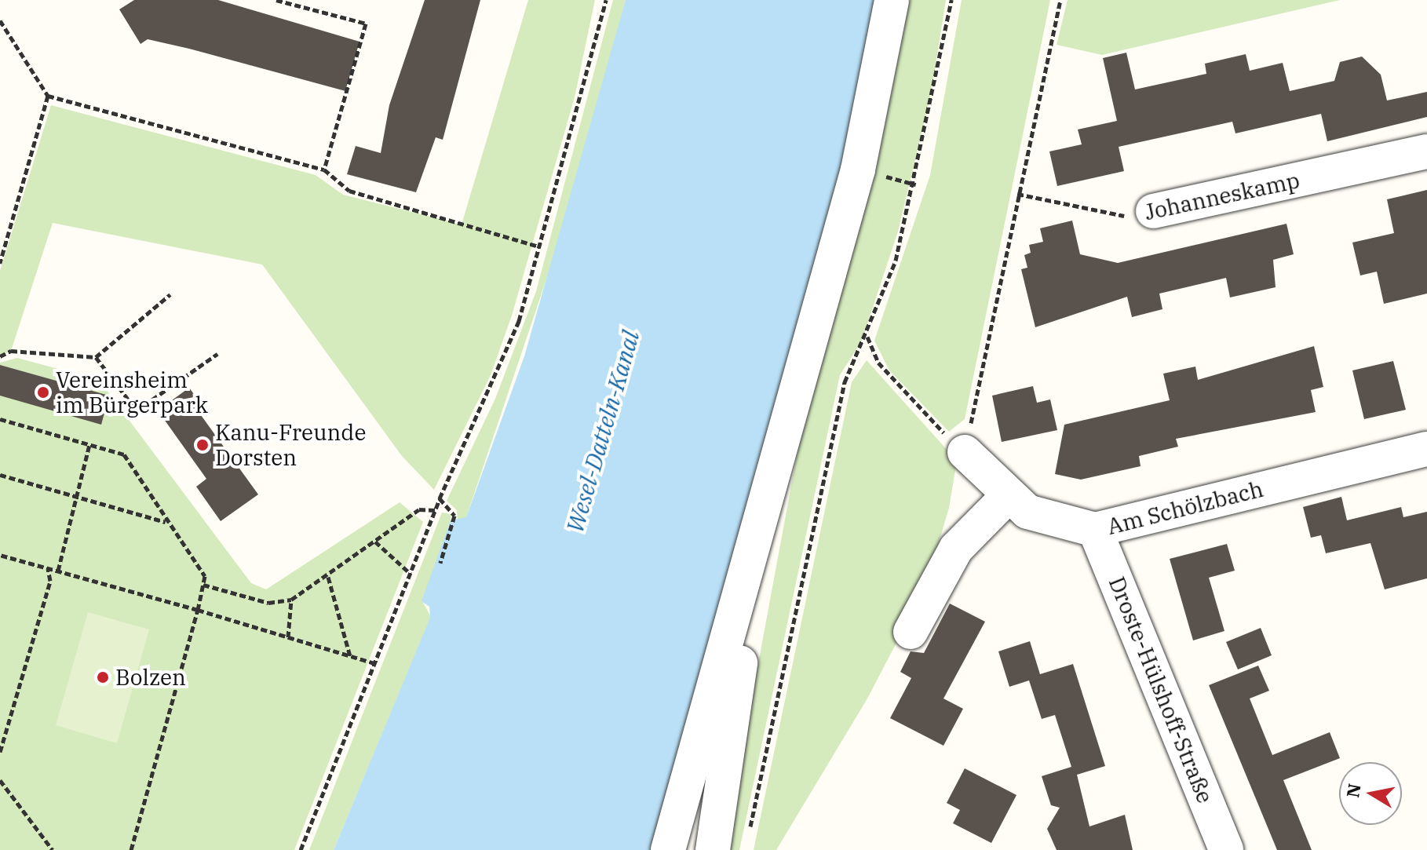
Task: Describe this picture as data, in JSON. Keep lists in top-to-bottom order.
{
  "streets": {
    "street": ["Johanneskamp", "Am Schölzbach", "Droste-Hülshoff-Straße"]
  },
  "crossings": [
    ["Am Schölzbach", "Droste-Hülshoff-Straße"]
  ],
  "water": ["Wesel-Datteln-Kanal"],
  "places": ["Vereinsheim im Bürgerpark", "Kanu-Freunde Dorsten", "Bolzen"],
  "north": "left"
}
